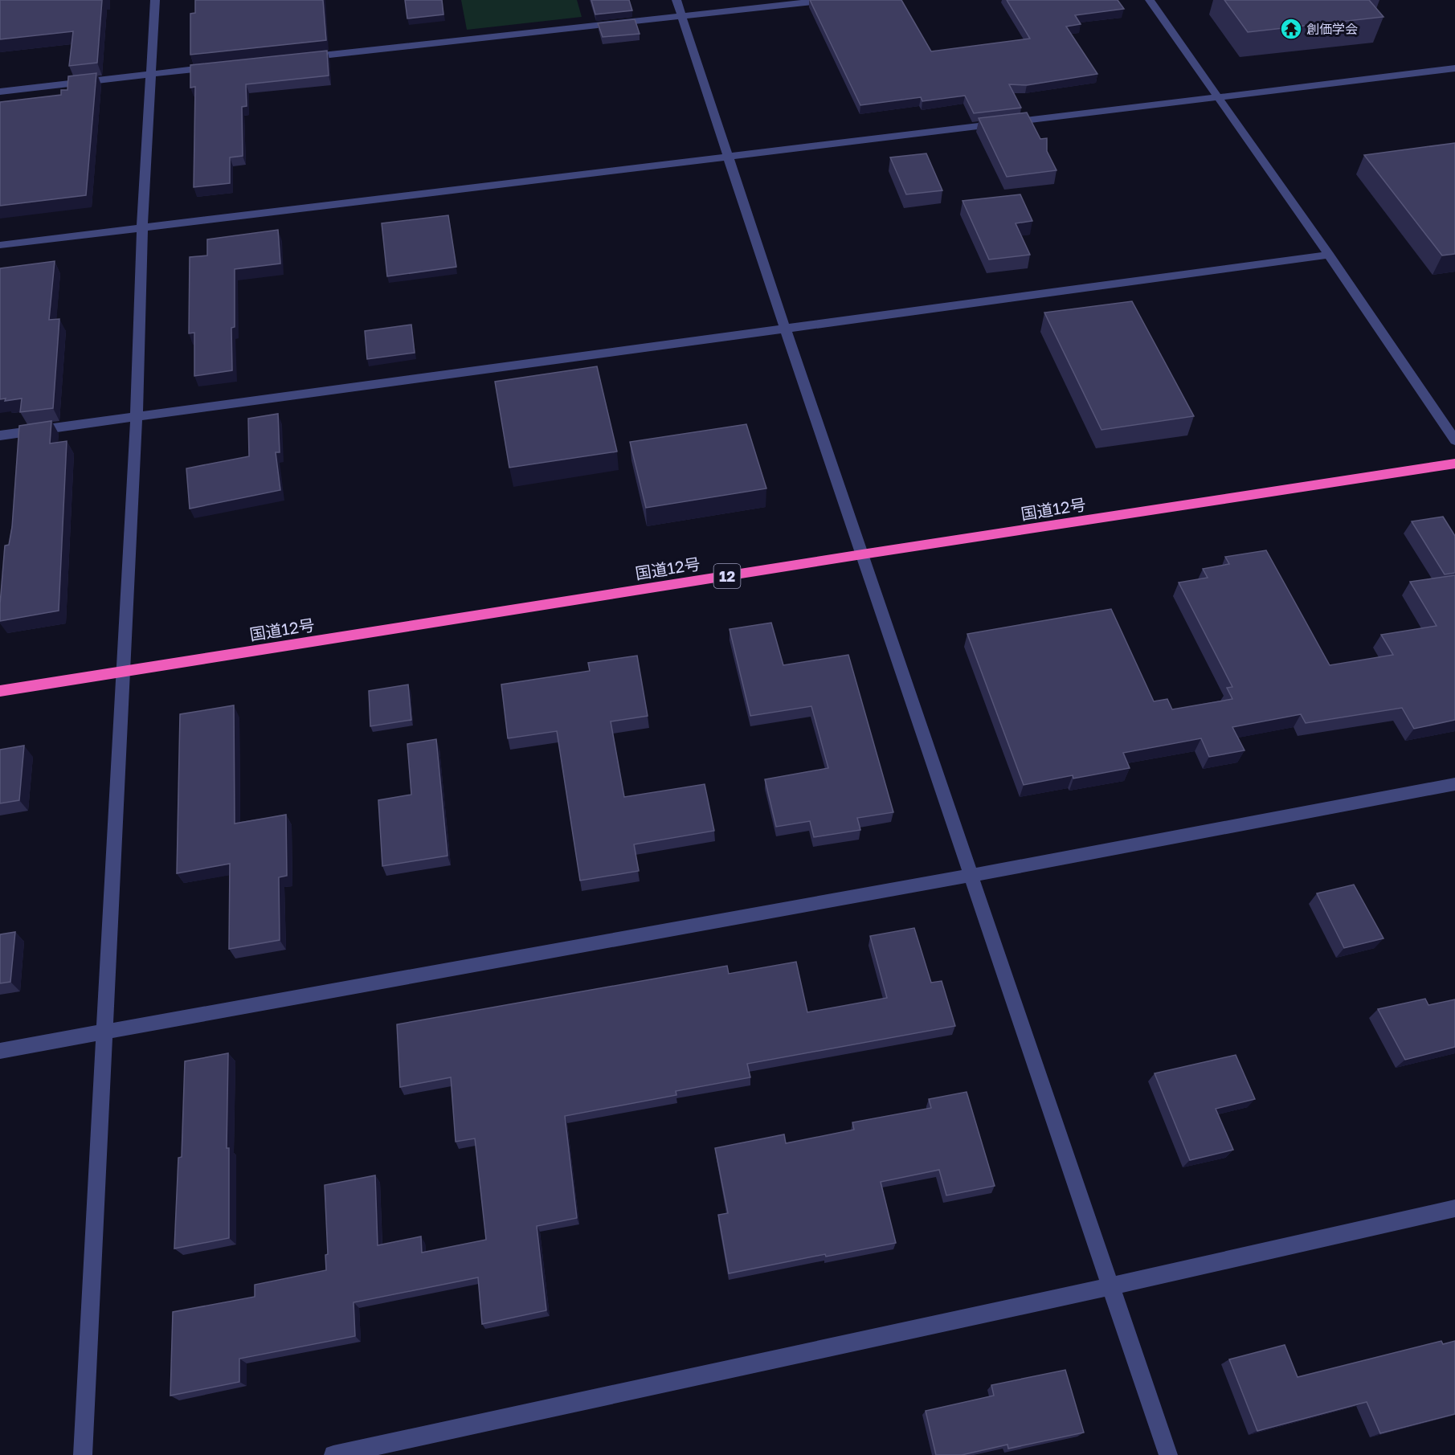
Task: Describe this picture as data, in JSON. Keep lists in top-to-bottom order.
{
  "streets": {
    "highway": ["国道12号", "12"]
  },
  "places": {
    "temple": ["創価学会"]
  }
}
